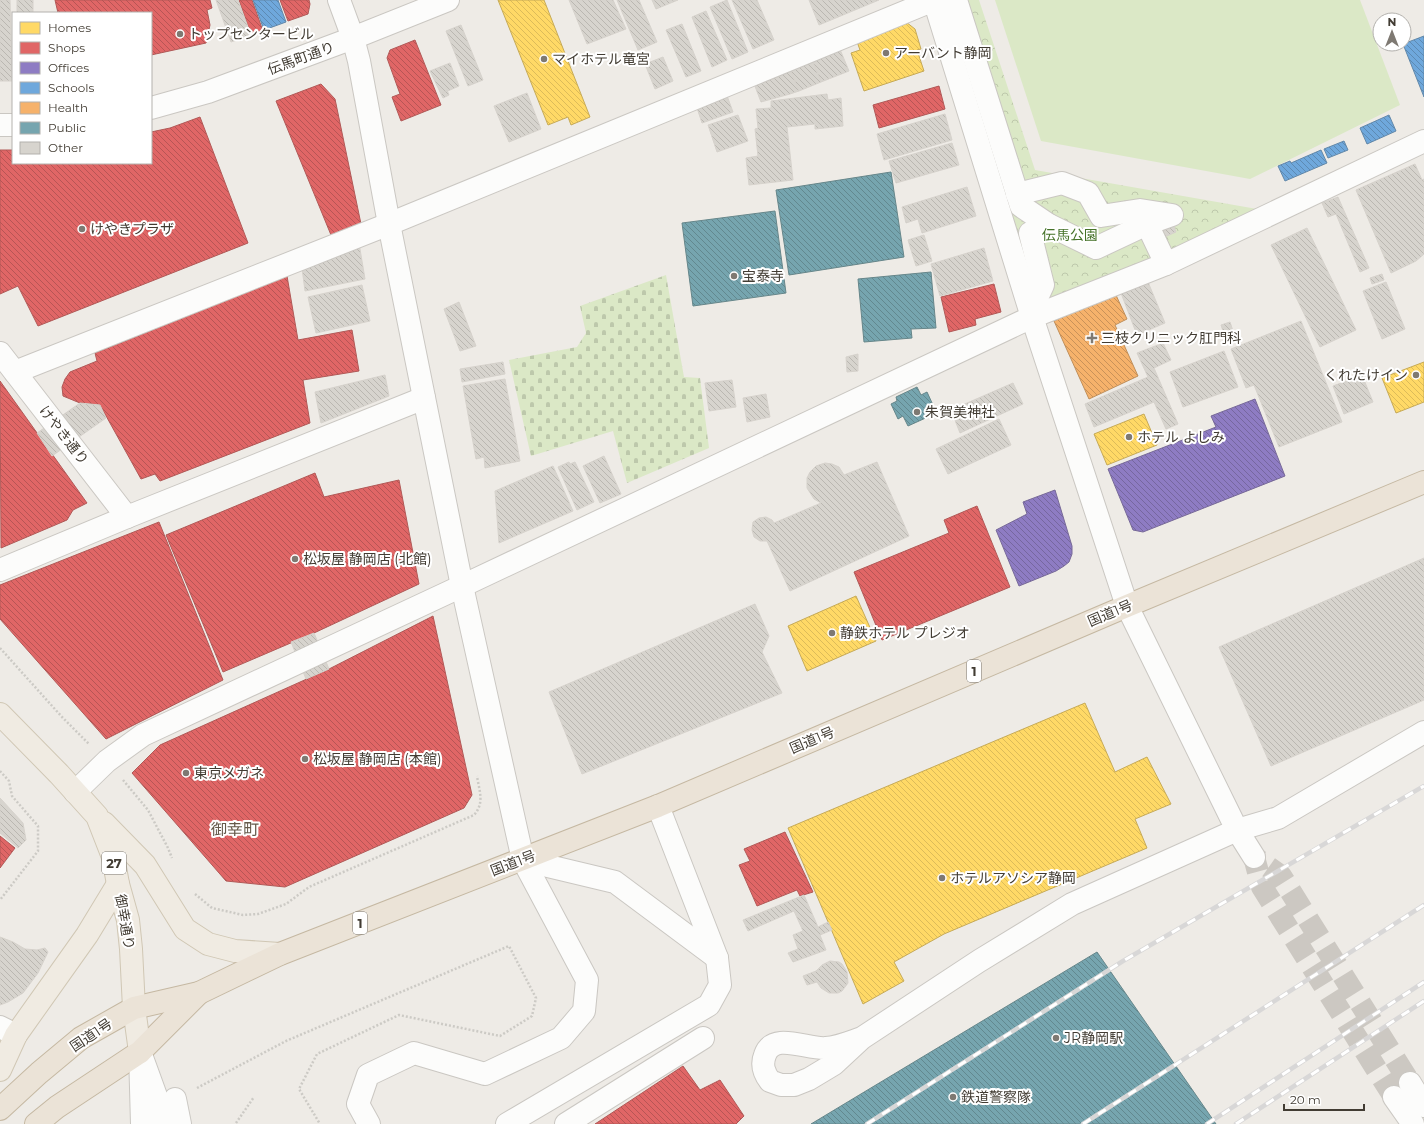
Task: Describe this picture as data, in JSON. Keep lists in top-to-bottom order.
{
  "streets": {
    "highway": ["国道1号", "1"],
    "main road": ["27", "御幸通り"],
    "street": ["伝馬町通り", "けやき通り"]
  },
  "crossings": [
    ["国道1号", "27"],
    ["国道1号", "御幸通り"],
    ["27", "御幸通り"]
  ],
  "districts": ["御幸町"],
  "parks": ["伝馬公園"],
  "places": {
    "other": [
      "トップセンタービル",
      "アーバント静岡",
      "マイホテル竜宮",
      "けやきプラザ",
      "宝泰寺",
      "くれたけイン",
      "朱賀美神社",
      "ホテル よしみ",
      "松坂屋 静岡店 (北館)",
      "静鉄ホテル プレジオ",
      "松坂屋 静岡店 (本館)",
      "東京メガネ",
      "ホテルアソシア静岡",
      "JR静岡駅",
      "鉄道警察隊"
    ],
    "health": ["三枝クリニック肛門科"]
  },
  "legend": [
    "Homes",
    "Shops",
    "Offices",
    "Schools",
    "Health",
    "Public",
    "Other"
  ],
  "scale_bar": "20 m",
  "north": "top"
}
